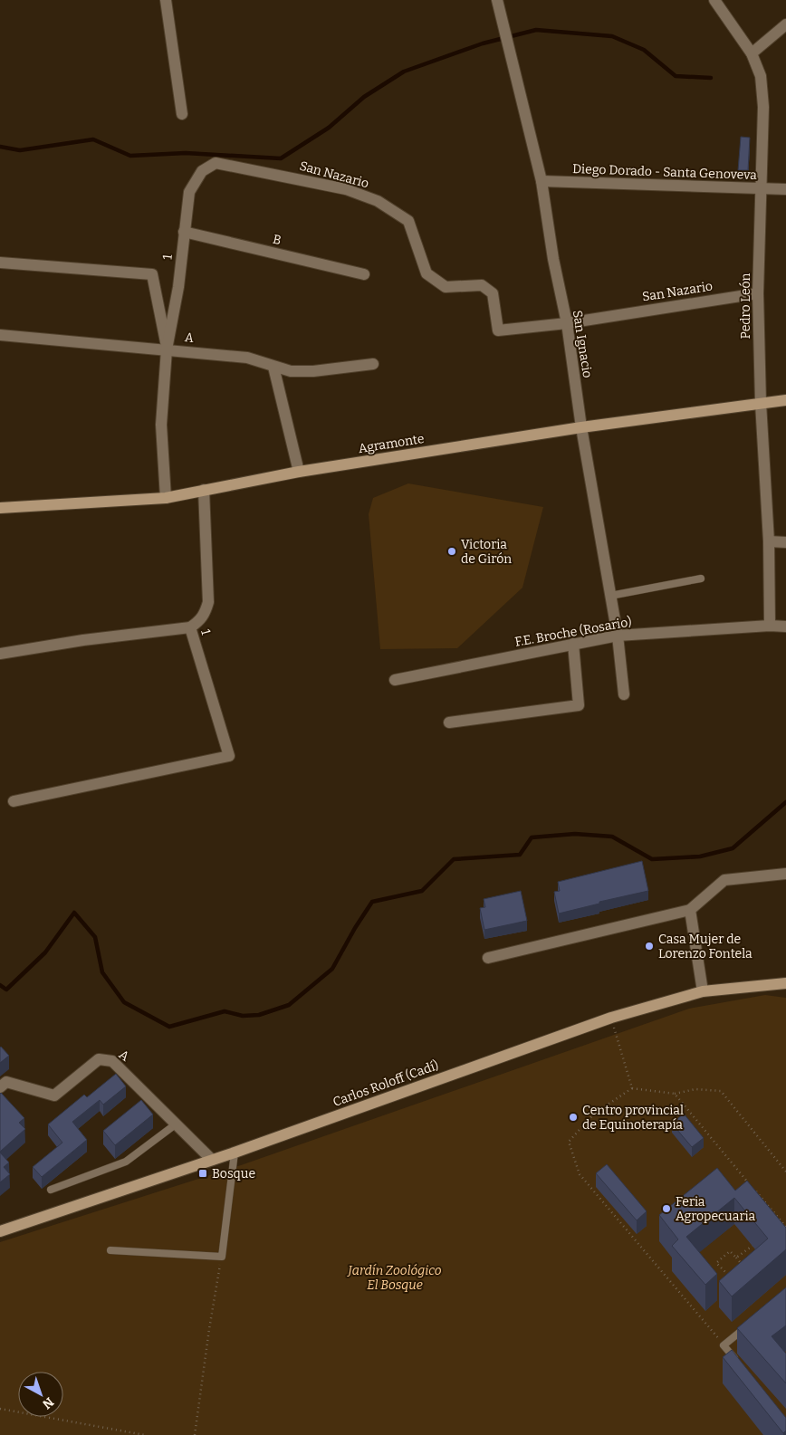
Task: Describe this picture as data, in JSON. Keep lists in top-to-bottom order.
{
  "streets": {
    "street": [
      "Diego Dorado - Santa Genoveva",
      "San Nazario",
      "B",
      "1",
      "Pedro León",
      "A",
      "San Ignacio",
      "Agramonte",
      "F.E. Broche (Rosario)",
      "Carlos Roloff (Cadí)"
    ]
  },
  "crossings": [
    ["Diego Dorado - Santa Genoveva", "Pedro León"],
    ["Diego Dorado - Santa Genoveva", "San Ignacio"],
    ["San Nazario", "1"],
    ["San Nazario", "Pedro León"],
    ["San Nazario", "San Ignacio"],
    ["B", "1"],
    ["1", "A"],
    ["1", "Agramonte"],
    ["Pedro León", "Agramonte"],
    ["Pedro León", "F.E. Broche (Rosario)"],
    ["A", "Carlos Roloff (Cadí)"],
    ["San Ignacio", "Agramonte"],
    ["San Ignacio", "F.E. Broche (Rosario)"]
  ],
  "parks": ["Jardín Zoológico El Bosque"],
  "places": {
    "other": [
      "Victoria de Girón",
      "Casa Mujer de Lorenzo Fontela",
      "Centro provincial de Equinoterapía",
      "Feria Agropecuaria"
    ],
    "transit": ["Bosque"]
  },
  "north": "bottom right"
}
